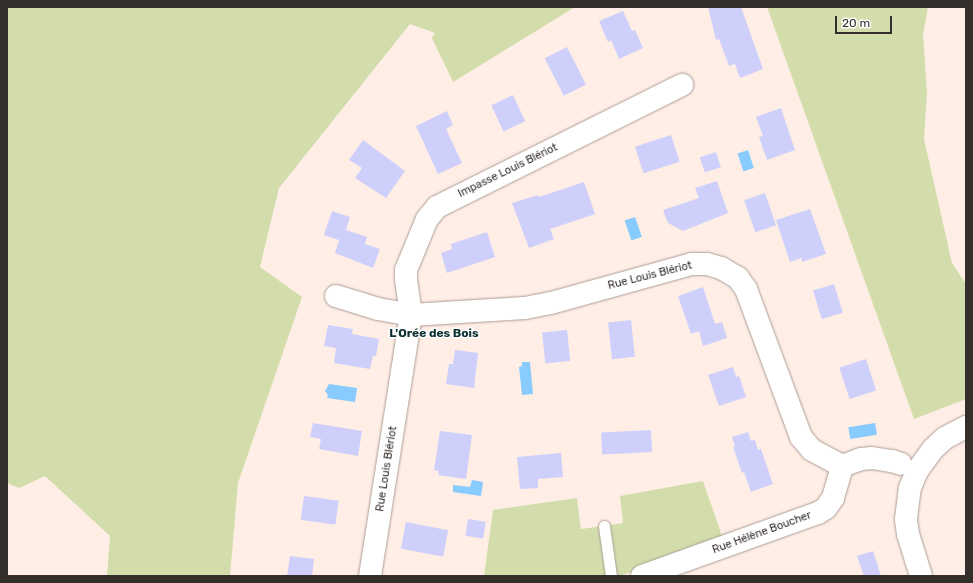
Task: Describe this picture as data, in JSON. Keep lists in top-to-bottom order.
{
  "streets": {
    "street": ["Impasse Louis Blériot", "Rue Louis Blériot", "Rue Hélène Boucher"]
  },
  "crossings": [
    ["Impasse Louis Blériot", "Rue Louis Blériot"],
    ["Rue Louis Blériot", "Rue Hélène Boucher"]
  ],
  "districts": ["L'Orée des Bois"],
  "scale_bar": "20 m"
}
